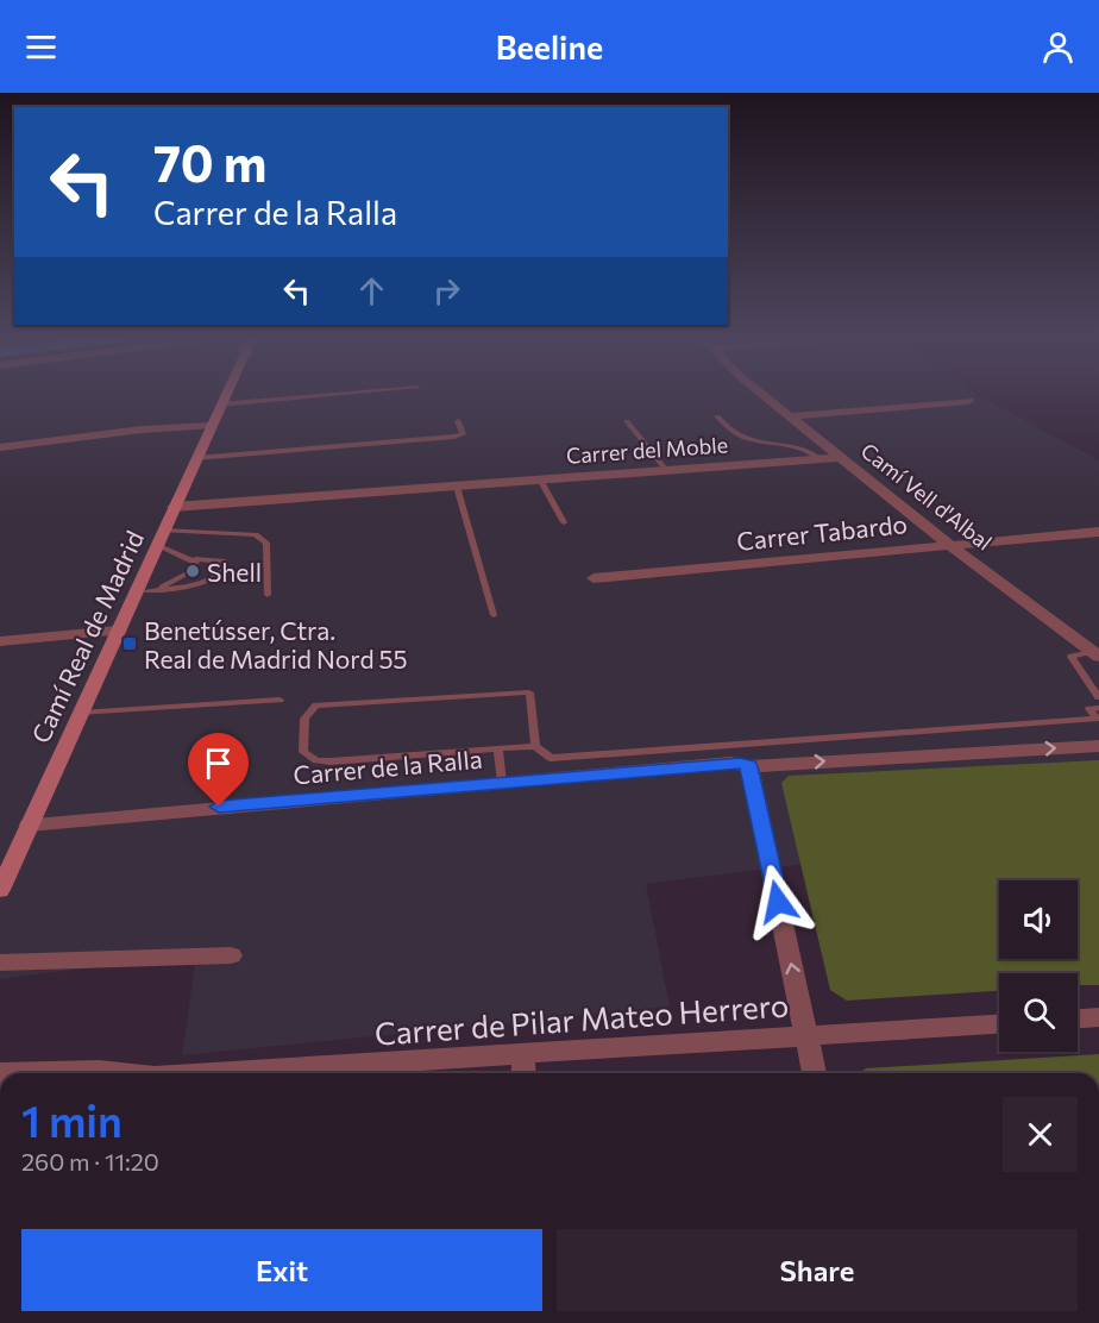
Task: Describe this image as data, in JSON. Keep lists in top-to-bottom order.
{
  "streets": {
    "street": [
      "Carrer del Moble",
      "Camí Vell d'Albal",
      "Carrer Tabardo",
      "Camí Real de Madrid",
      "Carrer de la Ralla",
      "Carrer de Pilar Mateo Herrero"
    ]
  },
  "crossings": [
    ["Carrer del Moble", "Camí Vell d'Albal"],
    ["Carrer del Moble", "Camí Real de Madrid"],
    ["Camí Vell d'Albal", "Carrer Tabardo"],
    ["Camí Real de Madrid", "Carrer de la Ralla"]
  ],
  "places": {
    "other": ["Shell"],
    "transit": ["Benetússer, Ctra. Real de Madrid Nord 55"]
  },
  "page": {
    "header": "Beeline",
    "turn": ["70 m", "Carrer de la Ralla"],
    "heading": ["1 min", "260 m · 11:20"],
    "buttons": ["Exit", "Share"]
  }
}
